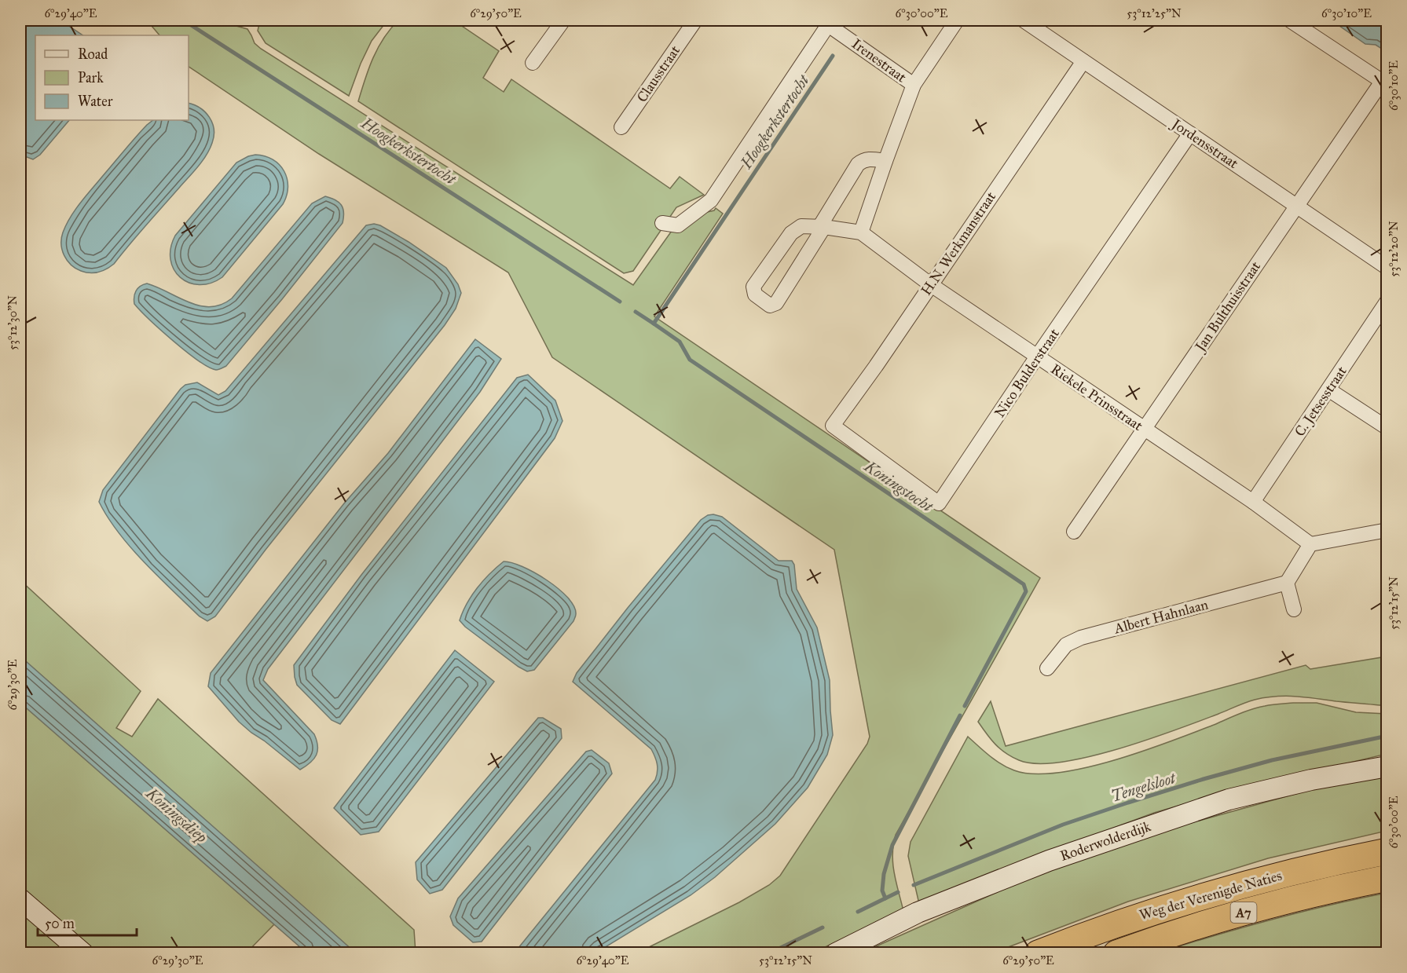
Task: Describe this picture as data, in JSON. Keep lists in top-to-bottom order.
{
  "streets": {
    "highway": ["Weg der Verenigde Naties", "A7"],
    "street": [
      "Irenestraat",
      "Clausstraat",
      "Jordensstraat",
      "H.N. Werkmanstraat",
      "Jan Bulthuisstraat",
      "Nico Bulderstraat",
      "Riekele Prinsstraat",
      "C. Jetsesstraat",
      "Albert Hahnlaan",
      "Roderwolderdijk"
    ]
  },
  "crossings": [
    ["Jordensstraat", "H.N. Werkmanstraat"],
    ["Jordensstraat", "Jan Bulthuisstraat"],
    ["Jordensstraat", "Nico Bulderstraat"],
    ["H.N. Werkmanstraat", "Nico Bulderstraat"],
    ["H.N. Werkmanstraat", "Riekele Prinsstraat"],
    ["Jan Bulthuisstraat", "Riekele Prinsstraat"],
    ["Nico Bulderstraat", "Riekele Prinsstraat"],
    ["Riekele Prinsstraat", "C. Jetsesstraat"]
  ],
  "water": [
    "Hoogkerkstertocht",
    "Koningstocht",
    "Tengelsloot",
    "Koningsdiep"
  ],
  "legend": ["Road", "Park", "Water"],
  "scale_bar": "50 m",
  "coordinates": [
    "6°29'40\"E",
    "6°29'50\"E",
    "6°30'00\"E",
    "53°12'25\"N",
    "6°30'10\"E",
    "53°12'20\"N",
    "53°12'30\"N",
    "53°12'15\"N",
    "6°29'30\"E"
  ]
}
